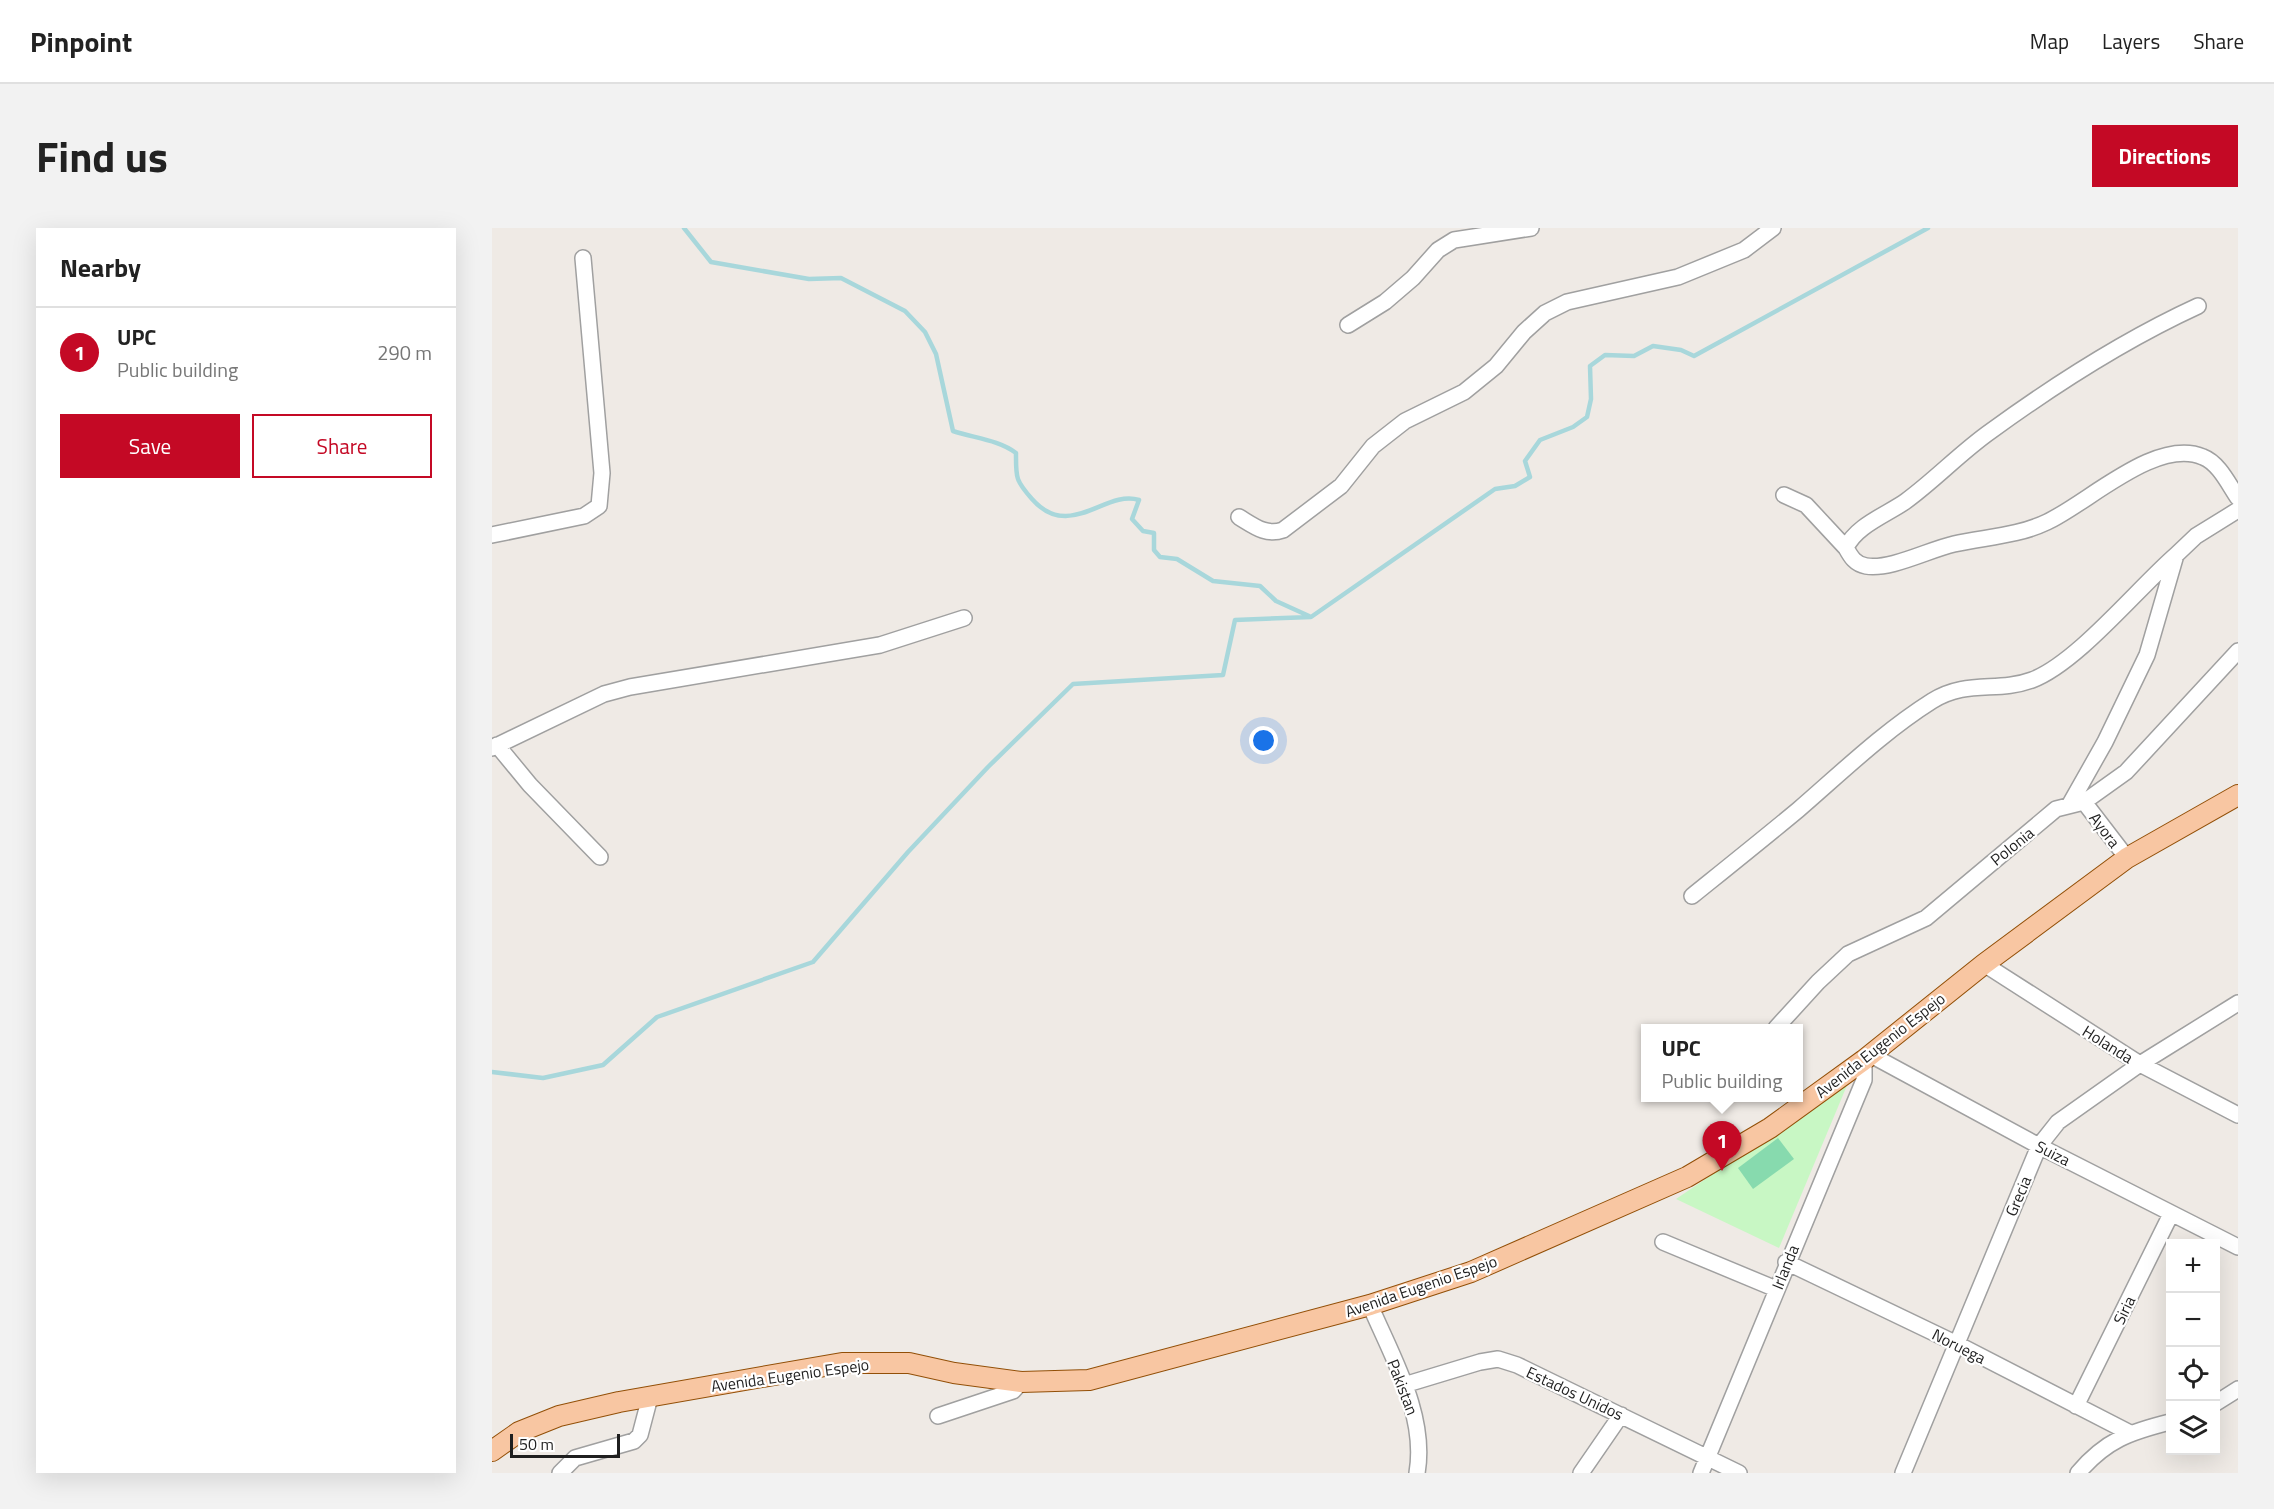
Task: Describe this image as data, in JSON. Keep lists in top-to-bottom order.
{
  "streets": {
    "main road": ["Avenida Eugenio Espejo"],
    "street": [
      "Ayora",
      "Polonia",
      "Holanda",
      "Suiza",
      "Grecia",
      "Irlanda",
      "Siria",
      "Noruega",
      "Pakistan",
      "Estados Unidos"
    ]
  },
  "crossings": [
    ["Ayora", "Polonia"],
    ["Ayora", "Avenida Eugenio Espejo"],
    ["Holanda", "Avenida Eugenio Espejo"],
    ["Holanda", "Grecia"],
    ["Avenida Eugenio Espejo", "Suiza"],
    ["Avenida Eugenio Espejo", "Irlanda"],
    ["Avenida Eugenio Espejo", "Pakistan"],
    ["Suiza", "Grecia"],
    ["Suiza", "Irlanda"],
    ["Suiza", "Siria"],
    ["Grecia", "Noruega"],
    ["Irlanda", "Noruega"],
    ["Irlanda", "Estados Unidos"],
    ["Siria", "Noruega"],
    ["Pakistan", "Estados Unidos"]
  ],
  "scale_bar": "50 m",
  "page": {
    "header": "Pinpoint",
    "nav": ["Map", "Layers", "Share"],
    "title": "Find us",
    "buttons": [
      "Directions",
      ["Save", "Share"]
    ],
    "heading": "Nearby",
    "list": [
      {
        "mark": "1",
        "name": "UPC",
        "note": "Public building",
        "value": "290 m"
      }
    ],
    "popup": ["UPC", "Public building"],
    "pins": "1",
    "map_buttons": ["+", "−"],
    "scale": "50 m"
  }
}
